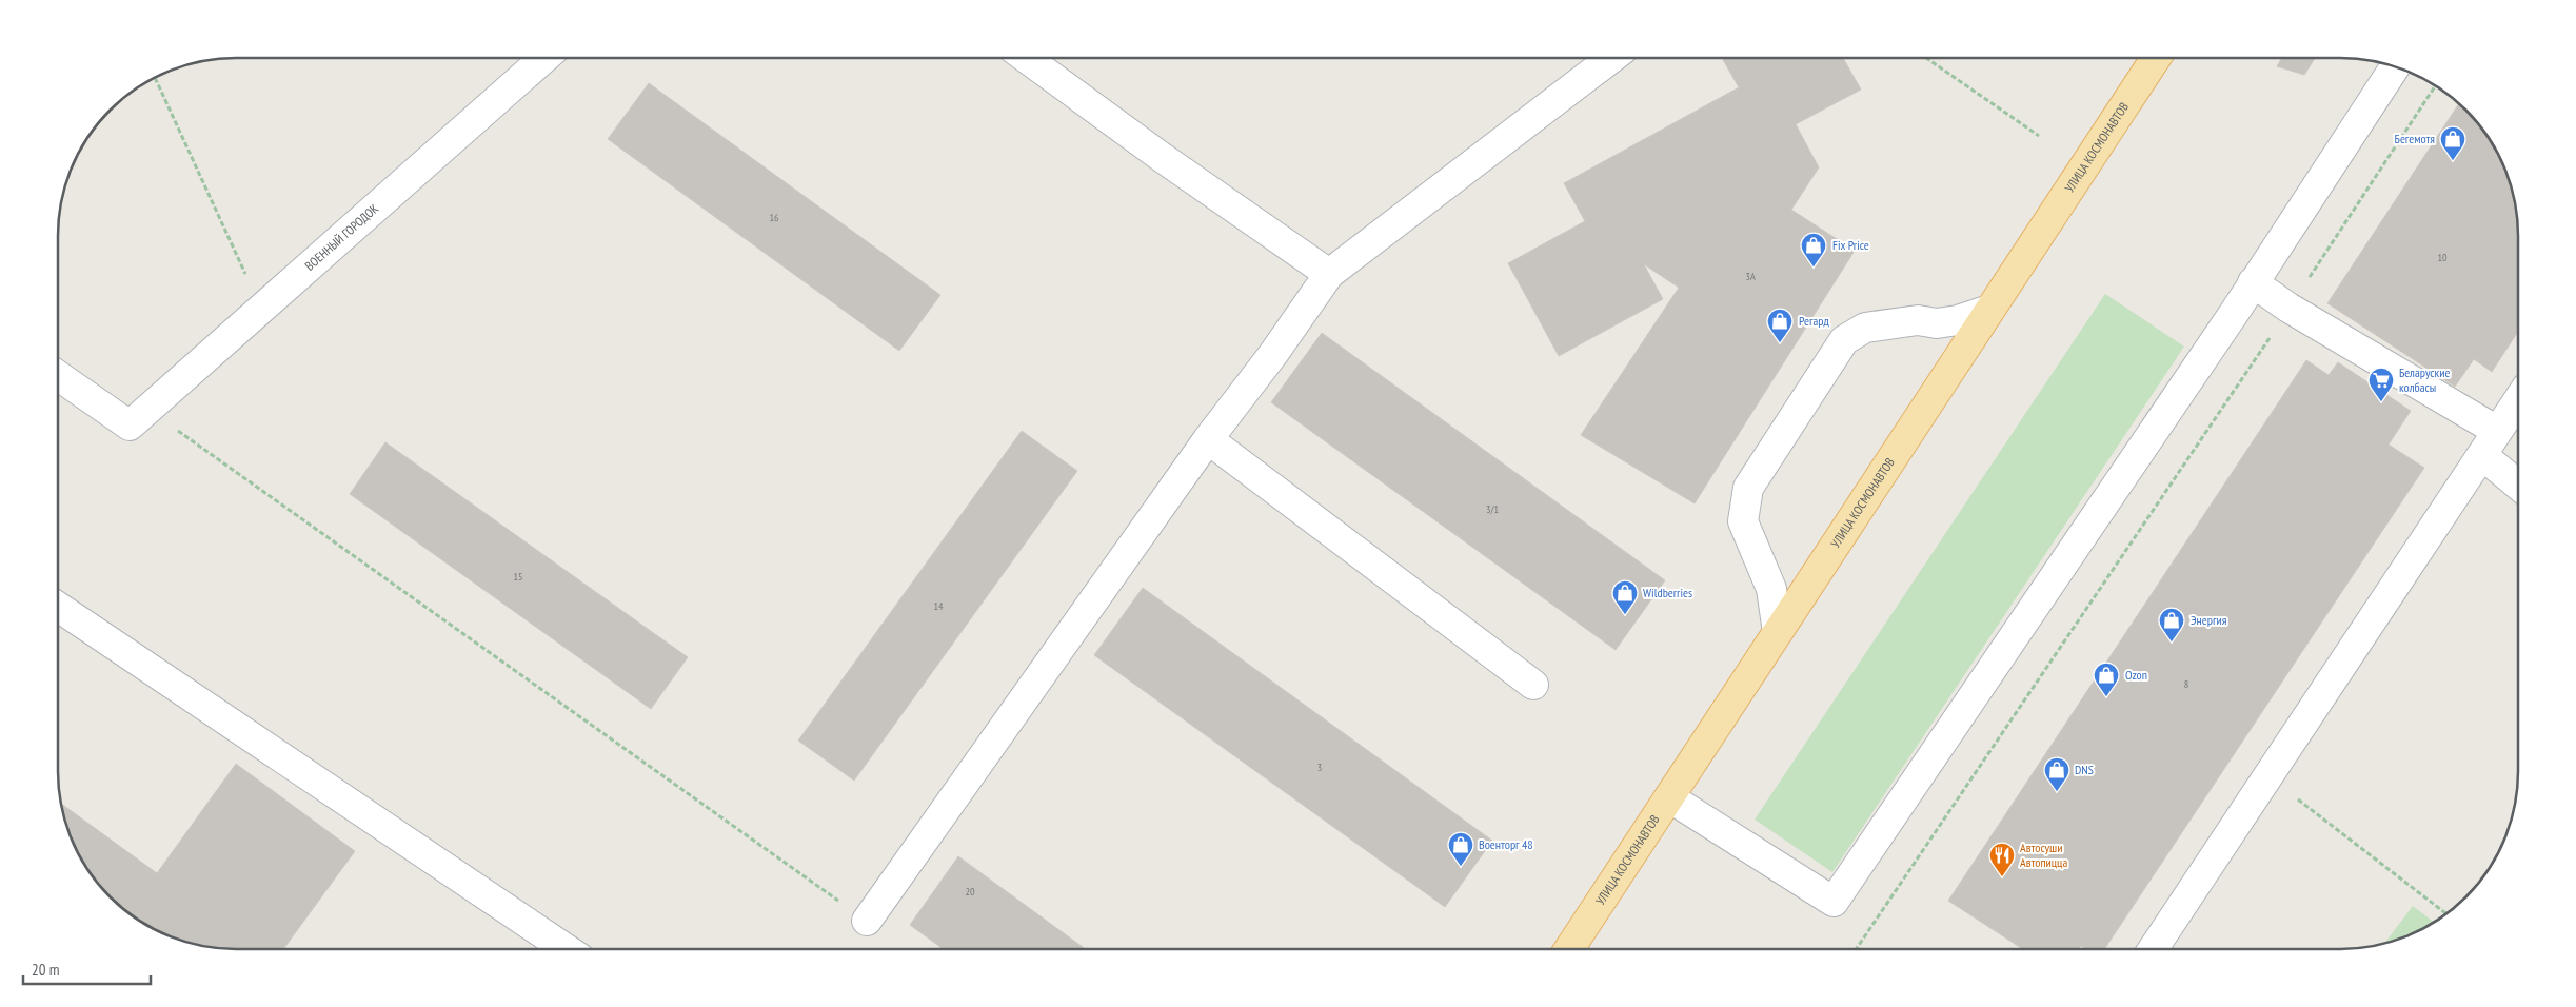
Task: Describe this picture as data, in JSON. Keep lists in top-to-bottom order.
{
  "streets": {
    "main road": ["УЛИЦА КОСМОНАВТОВ"],
    "lane": ["ВОЕННЫЙ ГОРОДОК"]
  },
  "places": {
    "shop": [
      "Бегемотя",
      "Fix Price",
      "Регард",
      "Wildberries",
      "Энергия",
      "Ozon",
      "DNS",
      "Военторг 48"
    ],
    "supermarket": ["Беларуские колбасы"],
    "restaurant": ["Автосуши Автопицца"]
  },
  "house_numbers": [
    "16",
    "10",
    "3А",
    "3/1",
    "15",
    "14",
    "8",
    "3",
    "20"
  ],
  "scale_bar": "20 m"
}
